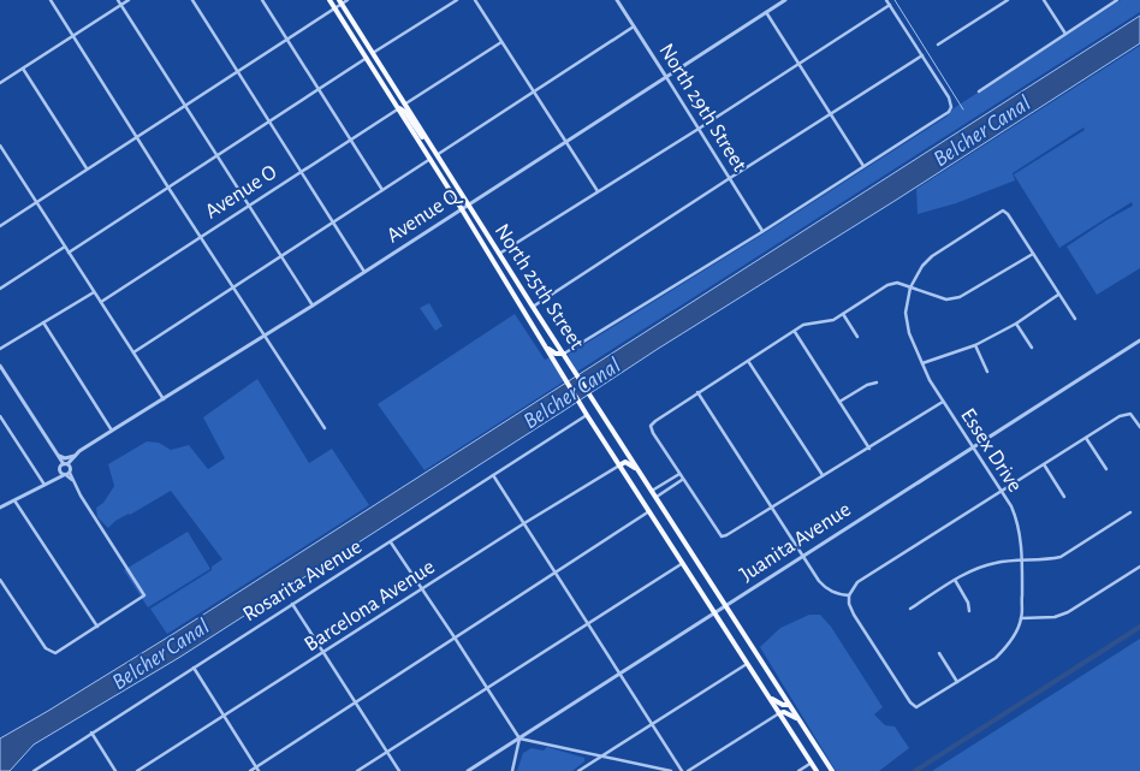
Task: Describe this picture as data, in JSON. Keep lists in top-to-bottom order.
{
  "streets": {
    "main road": ["North 25th Street"],
    "street": [
      "North 29th Street",
      "Avenue O",
      "Avenue Q",
      "Essex Drive",
      "Juanita Avenue",
      "Rosarita Avenue",
      "Barcelona Avenue"
    ]
  },
  "crossings": [
    ["North 29th Street", "Avenue Q"],
    ["Avenue O", "North 25th Street"],
    ["Avenue Q", "North 25th Street"],
    ["North 25th Street", "Juanita Avenue"],
    ["North 25th Street", "Rosarita Avenue"],
    ["North 25th Street", "Barcelona Avenue"],
    ["Essex Drive", "Juanita Avenue"]
  ],
  "water": ["Belcher Canal"]
}
